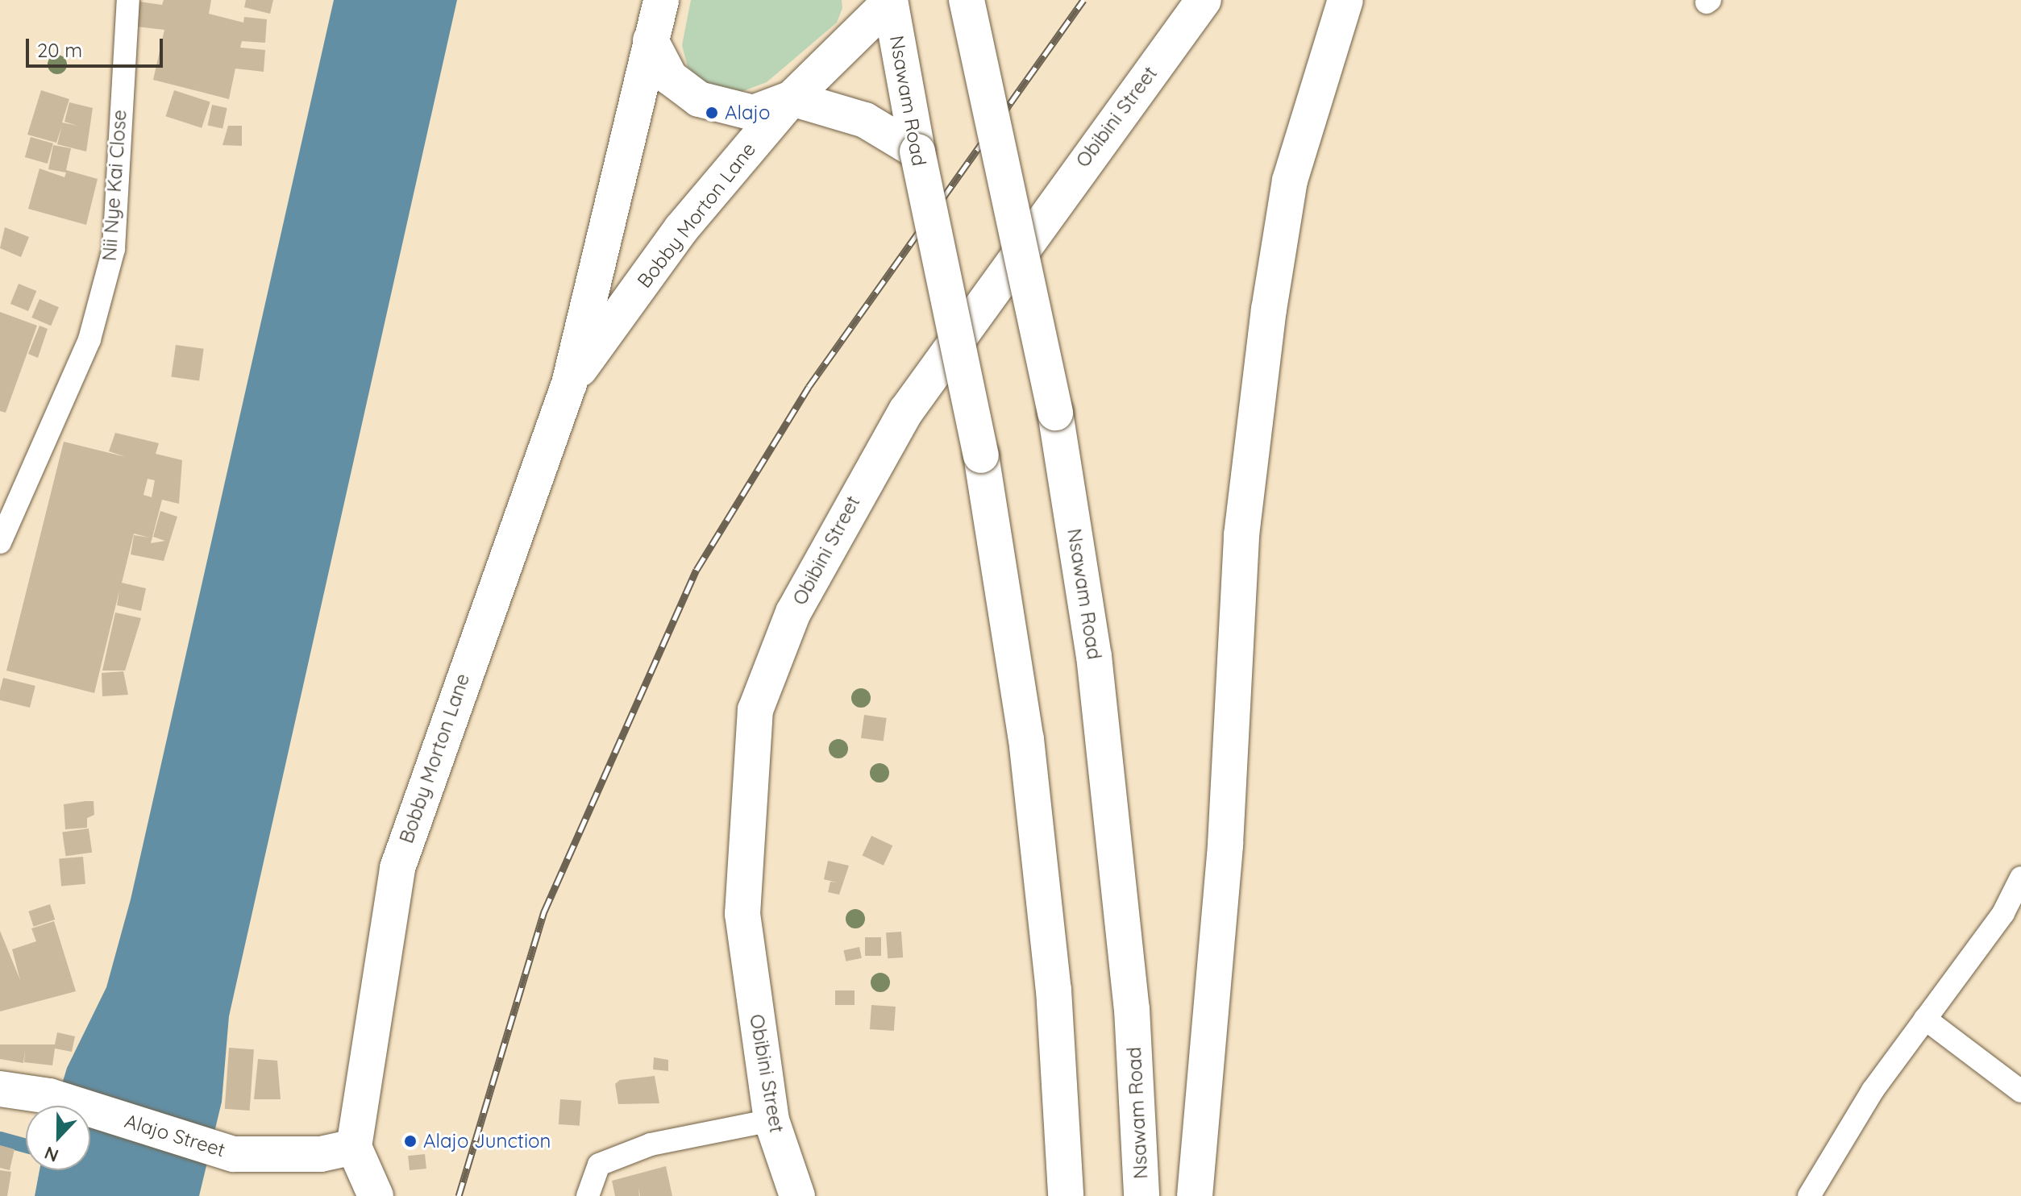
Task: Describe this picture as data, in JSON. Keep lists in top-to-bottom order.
{
  "streets": {
    "main road": [
      "Nsawam Road",
      "Obibini Street",
      "Bobby Morton Lane",
      "Alajo Street"
    ],
    "lane": ["Nii Nye Kai Close"]
  },
  "crossings": [
    ["Nsawam Road", "Bobby Morton Lane"],
    ["Bobby Morton Lane", "Alajo Street"]
  ],
  "places": ["Alajo", "Alajo Junction"],
  "scale_bar": "20 m",
  "north": "bottom"
}
